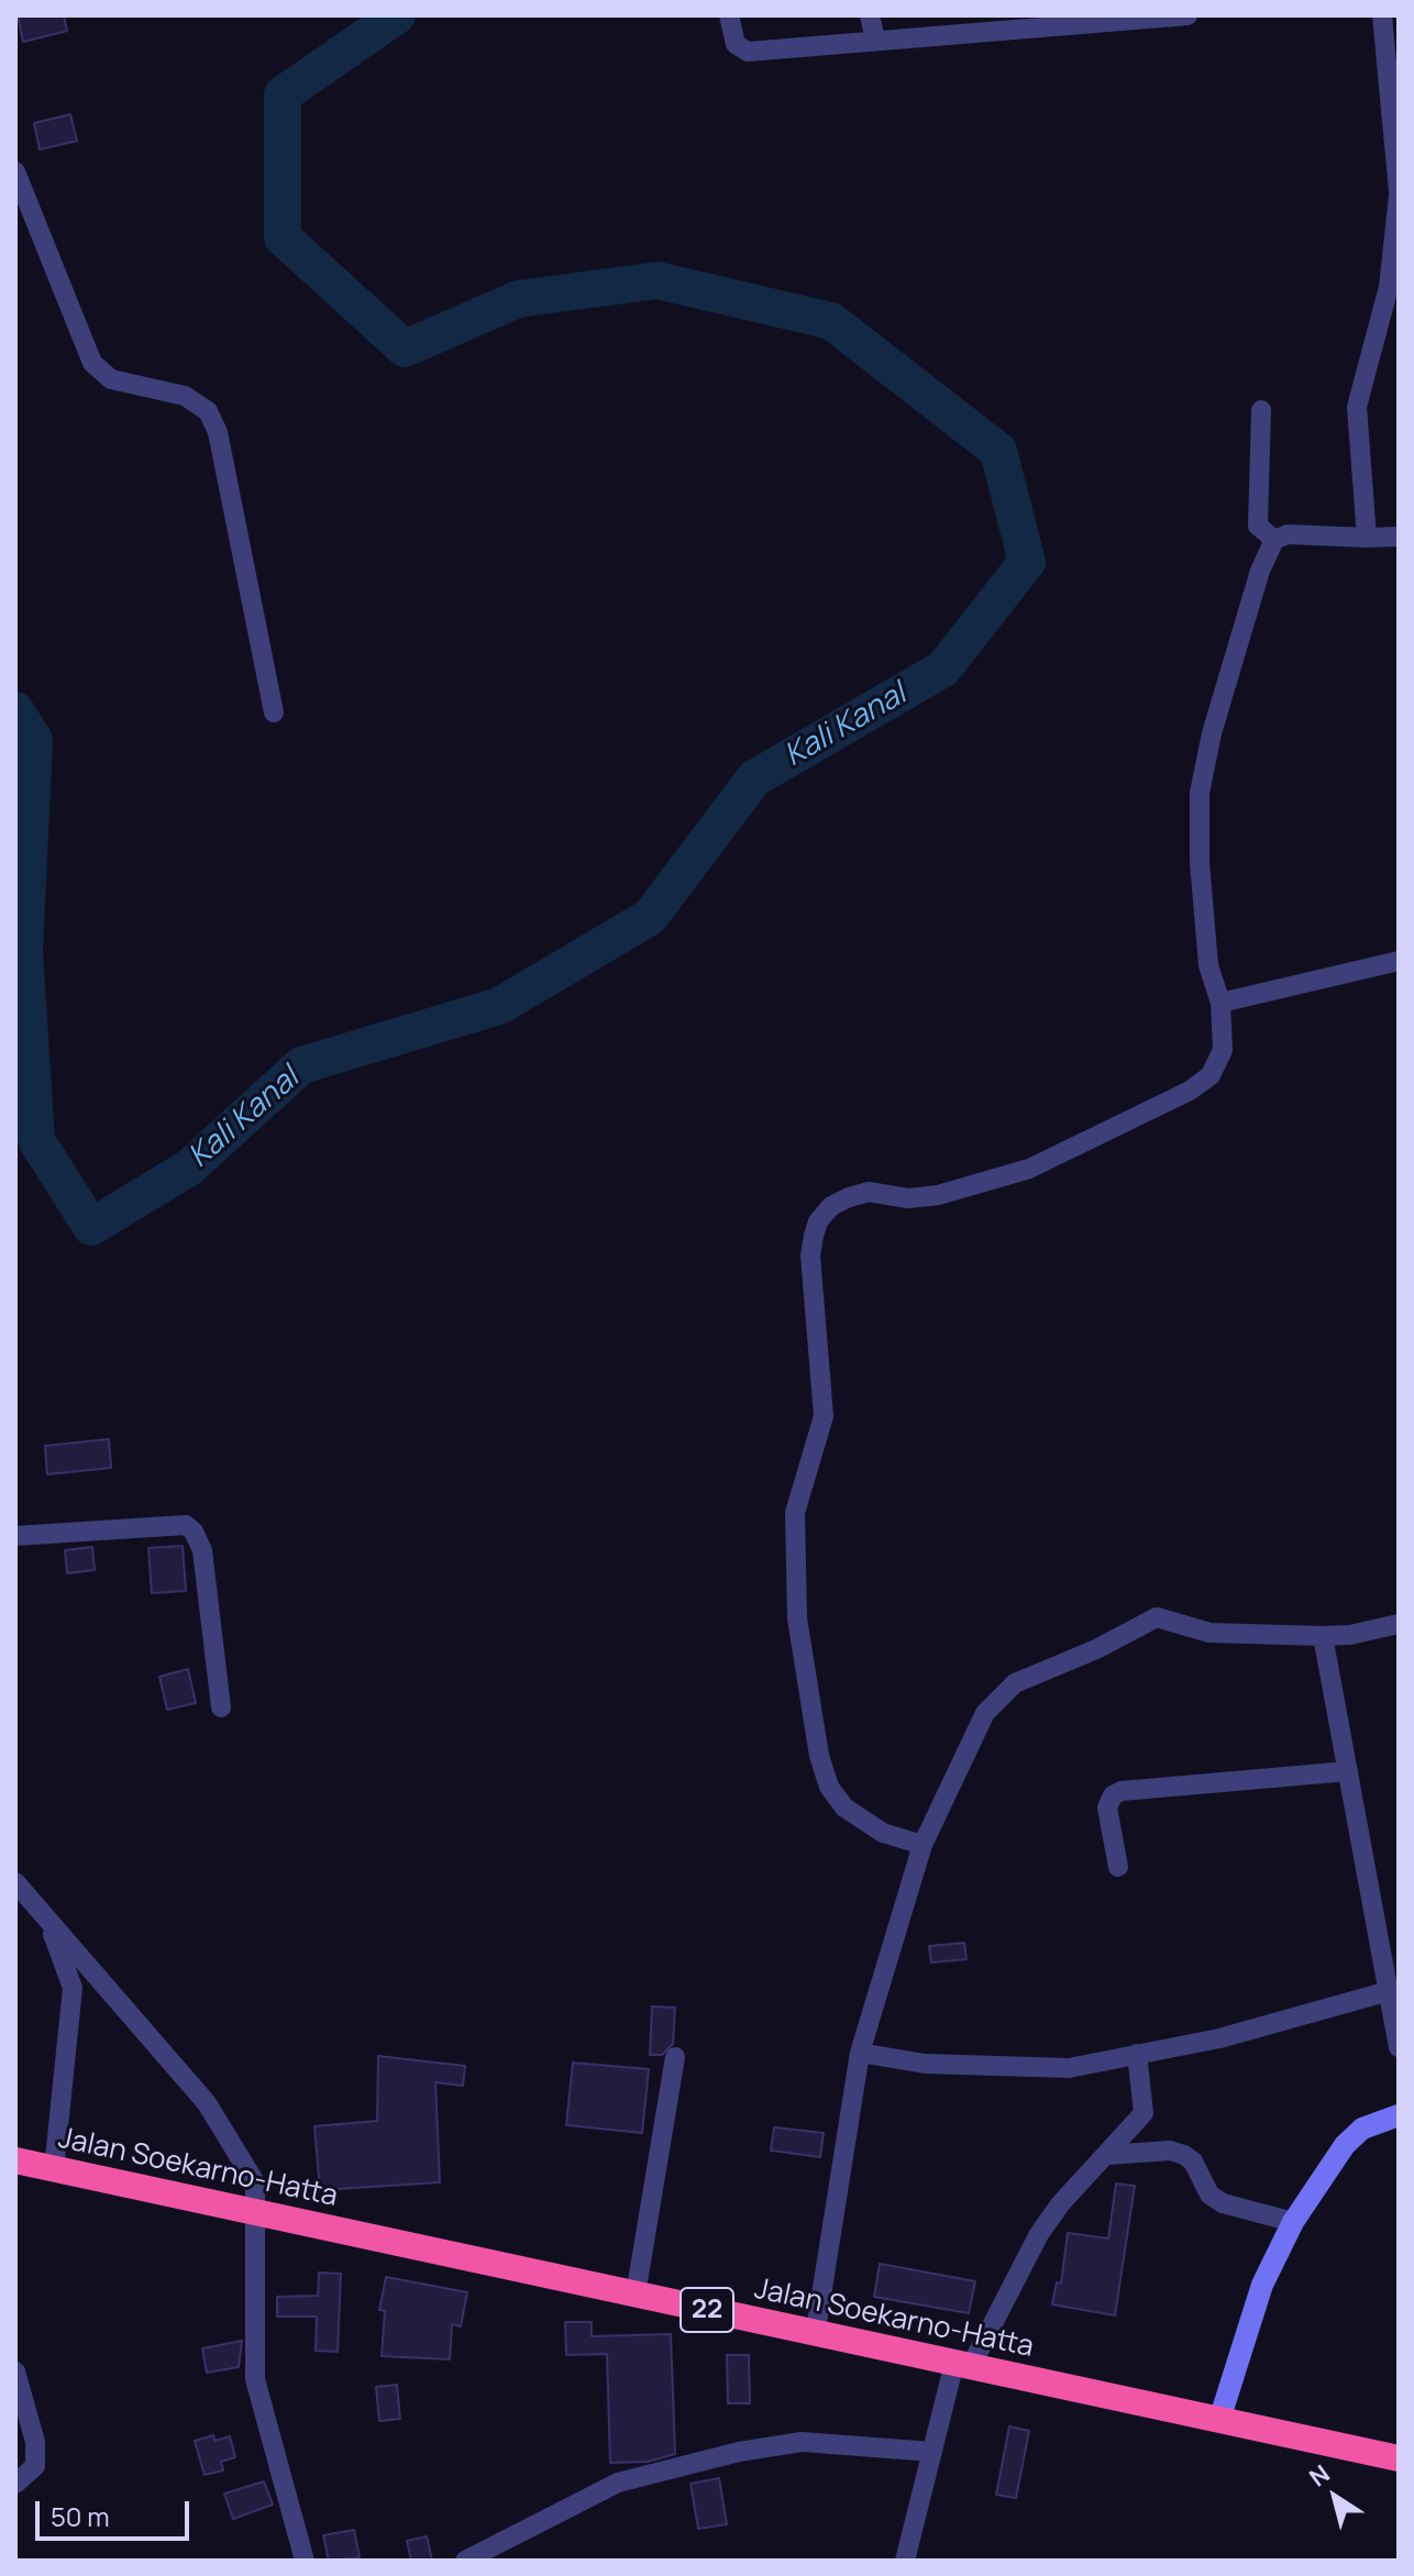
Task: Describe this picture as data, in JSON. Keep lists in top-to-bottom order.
{
  "streets": {
    "highway": ["Jalan Soekarno-Hatta", "22"]
  },
  "water": ["Kali Kanal"],
  "scale_bar": "50 m",
  "north": "top left"
}
